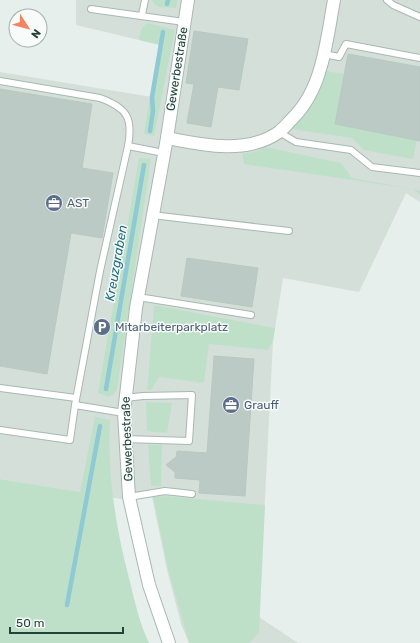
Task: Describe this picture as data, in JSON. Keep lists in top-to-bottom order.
{
  "streets": {
    "street": ["Gewerbestraße"]
  },
  "water": ["Kreuzgraben"],
  "places": {
    "office": ["AST", "Grauff"],
    "parking": ["Mitarbeiterparkplatz"]
  },
  "scale_bar": "50 m",
  "north": "bottom right"
}
